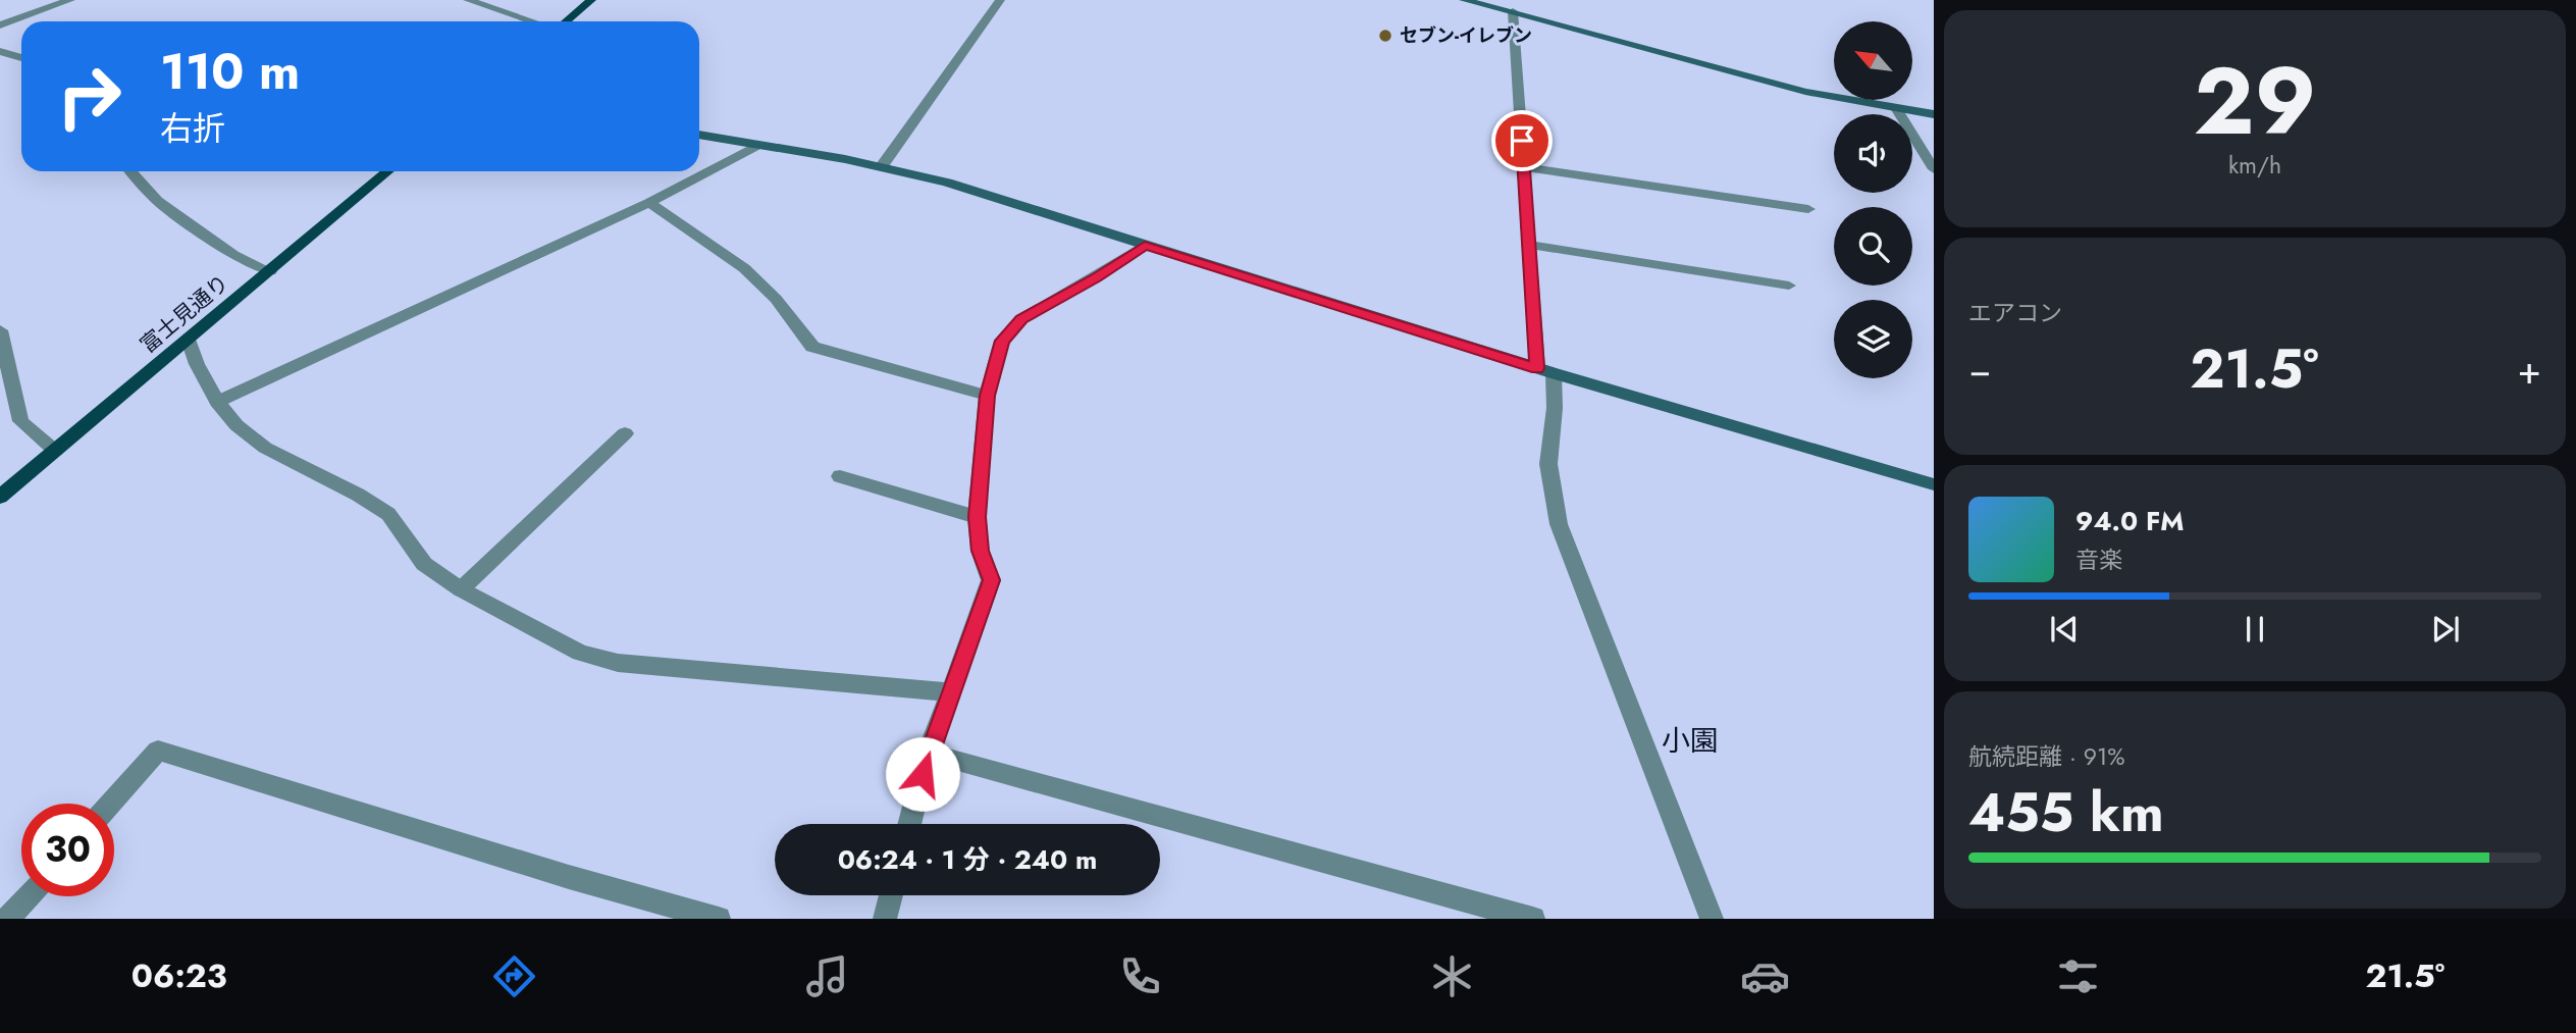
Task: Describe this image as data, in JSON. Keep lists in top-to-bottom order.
{
  "streets": {
    "main road": ["富士見通り"]
  },
  "districts": ["小園"],
  "places": ["セブン-イレブン"],
  "north": "top left",
  "page": {
    "tile": [
      ["29", "km/h"],
      "エアコン",
      ["航続距離 · 91%", "455 km"]
    ],
    "turn": ["110 m", "右折"],
    "heat": ["−", "21.5°", "+"],
    "song": ["94.0 FM", "音楽"],
    "limit": "30",
    "trip": "06:24 · 1 分 · 240 m",
    "tabs": ["06:23", "21.5°"]
  }
}
